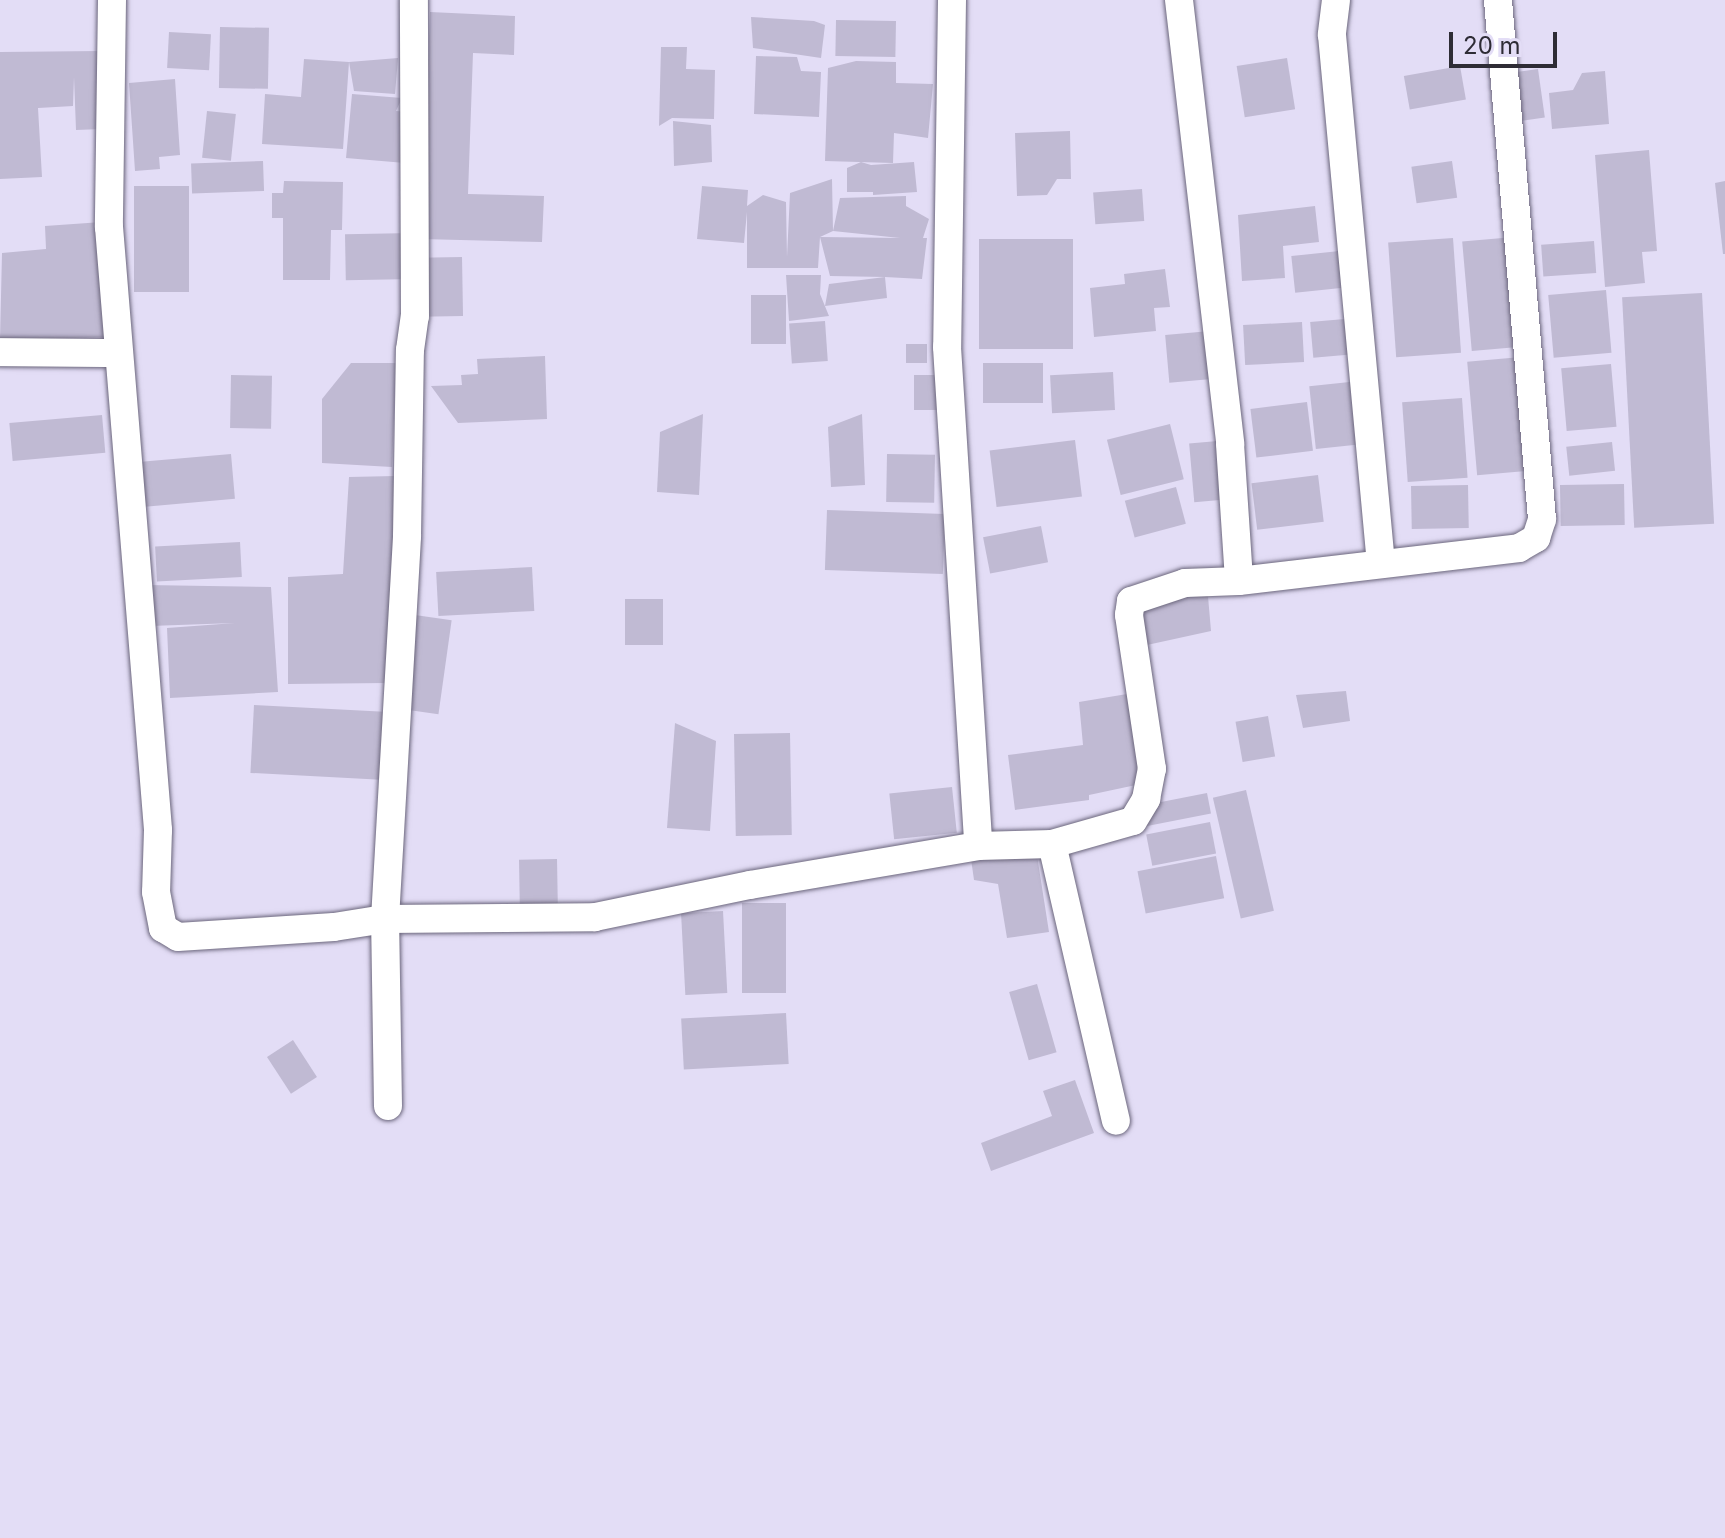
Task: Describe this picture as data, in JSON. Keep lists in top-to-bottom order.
{
  "scale_bar": "20 m"
}
